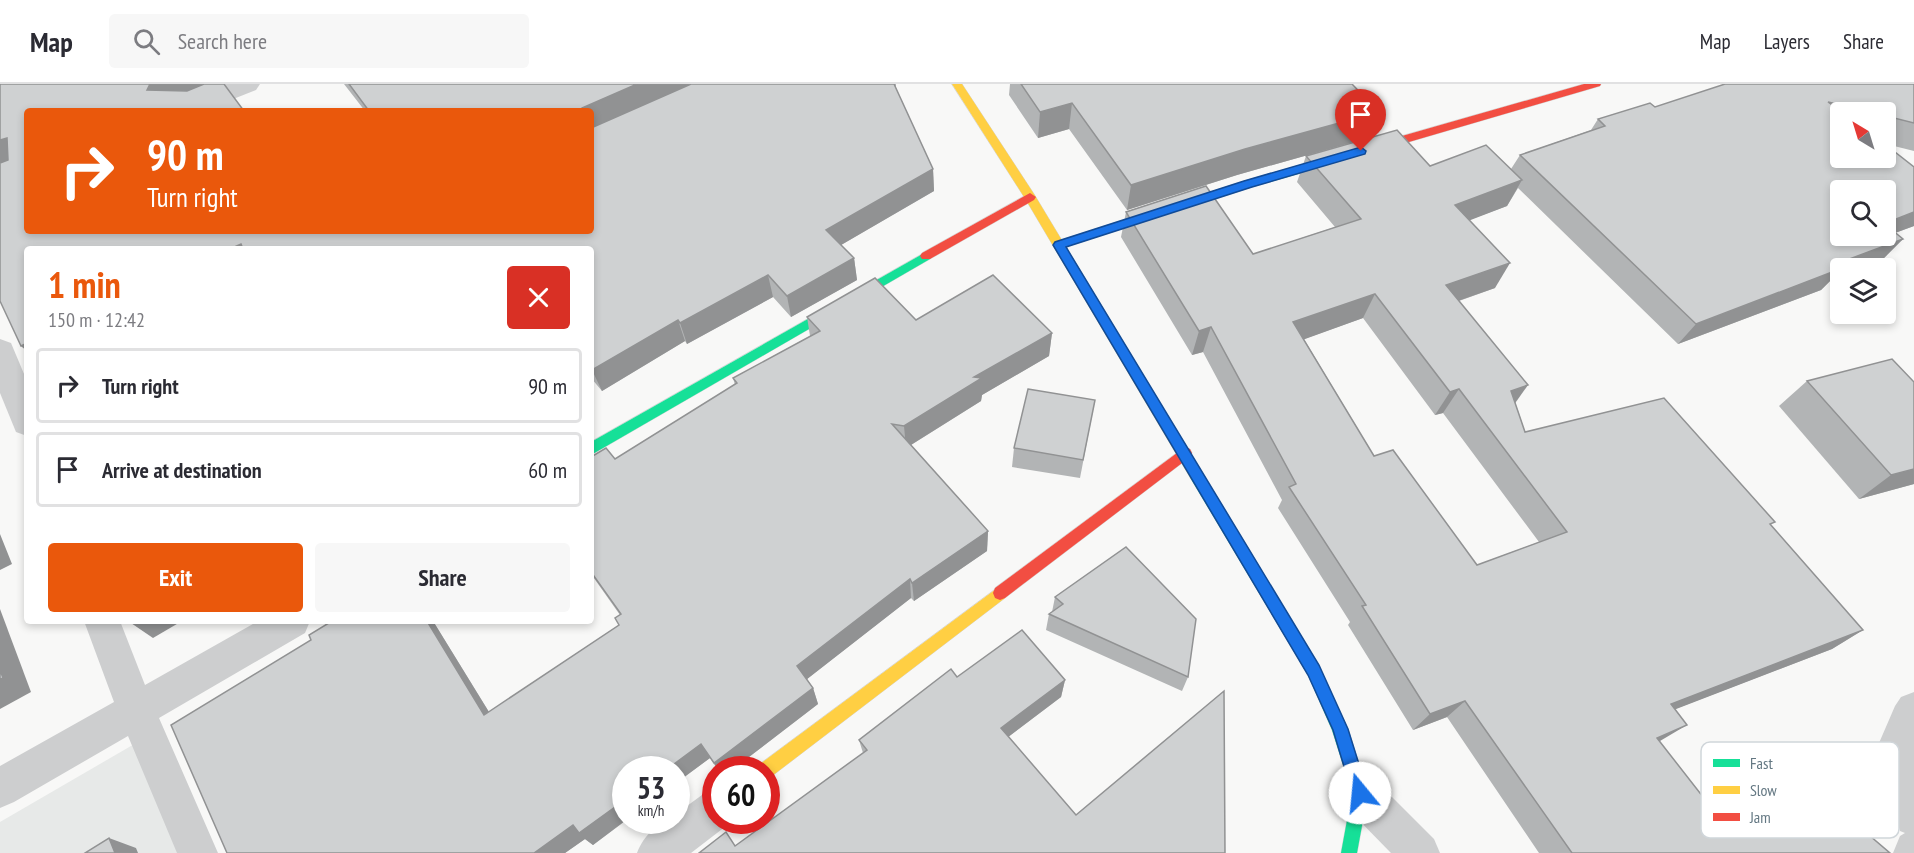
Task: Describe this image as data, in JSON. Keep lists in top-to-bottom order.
{
  "legend": ["Fast", "Slow", "Jam"],
  "north": "top left",
  "page": {
    "header": "Map",
    "search": "Search here",
    "nav": ["Map", "Layers", "Share"],
    "turn": ["90 m", "Turn right"],
    "heading": ["1 min", "150 m · 12:42"],
    "list": [
      {
        "name": "Turn right",
        "value": "90 m"
      },
      {
        "name": "Arrive at destination",
        "value": "60 m"
      }
    ],
    "buttons": ["Exit", "Share"],
    "speed": "53 km/h",
    "limit": "60"
  }
}
